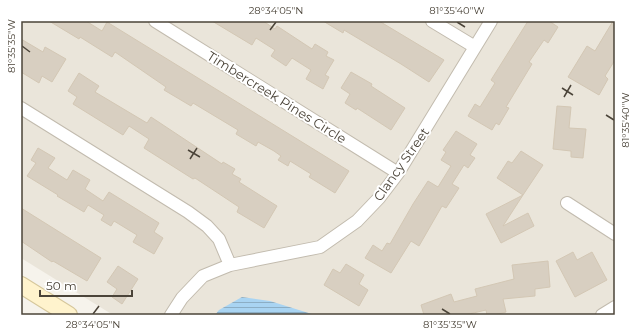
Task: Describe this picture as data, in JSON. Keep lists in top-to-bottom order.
{
  "streets": {
    "street": ["Timbercreek Pines Circle", "Clancy Street"]
  },
  "crossings": [
    ["Timbercreek Pines Circle", "Clancy Street"]
  ],
  "scale_bar": "50 m",
  "coordinates": ["28°34'05\"N", "81°35'40\"W", "81°35'35\"W"]
}
